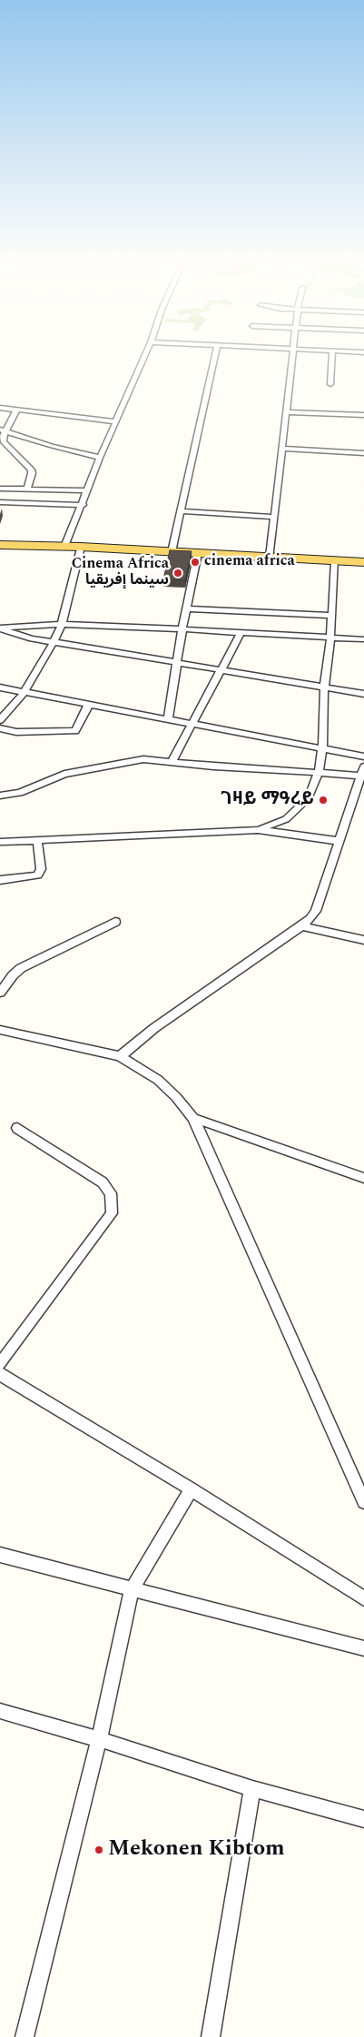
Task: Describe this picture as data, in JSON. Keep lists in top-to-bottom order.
{
  "places": [
    "cinema africa",
    "Cinema Africa سينما إفريقيا",
    "ገዛይ ማዓረይ",
    "Mekonen Kibtom"
  ]
}
